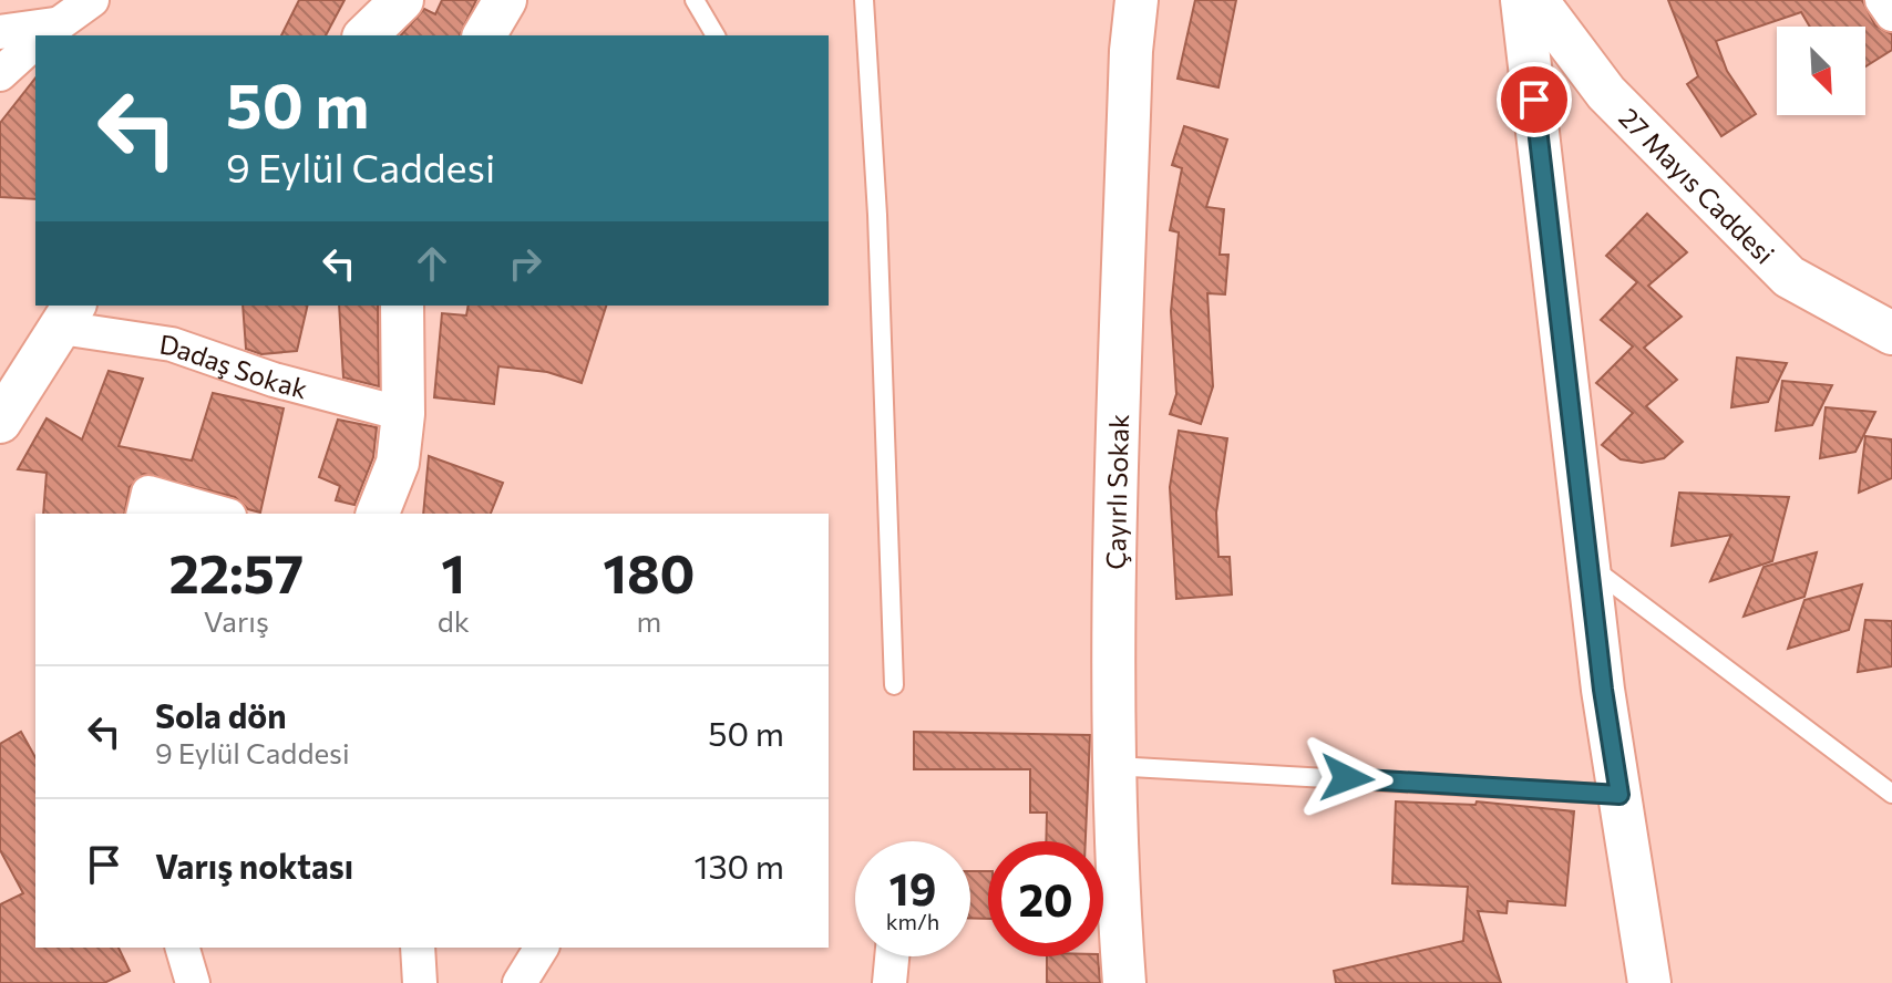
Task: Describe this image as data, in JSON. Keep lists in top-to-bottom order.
{
  "streets": {
    "street": ["27 Mayıs Caddesi", "Dadaş Sokak", "Çayırlı Sokak"]
  },
  "north": "bottom right",
  "page": {
    "turn": ["50 m", "9 Eylül Caddesi"],
    "eta": [
      "22:57",
      "Varış",
      "1",
      "dk",
      "180",
      "m"
    ],
    "list": [
      {
        "name": "Sola dön",
        "note": "9 Eylül Caddesi",
        "value": "50 m"
      },
      {
        "name": "Varış noktası",
        "value": "130 m"
      }
    ],
    "speed": "19 km/h",
    "limit": "20"
  }
}
